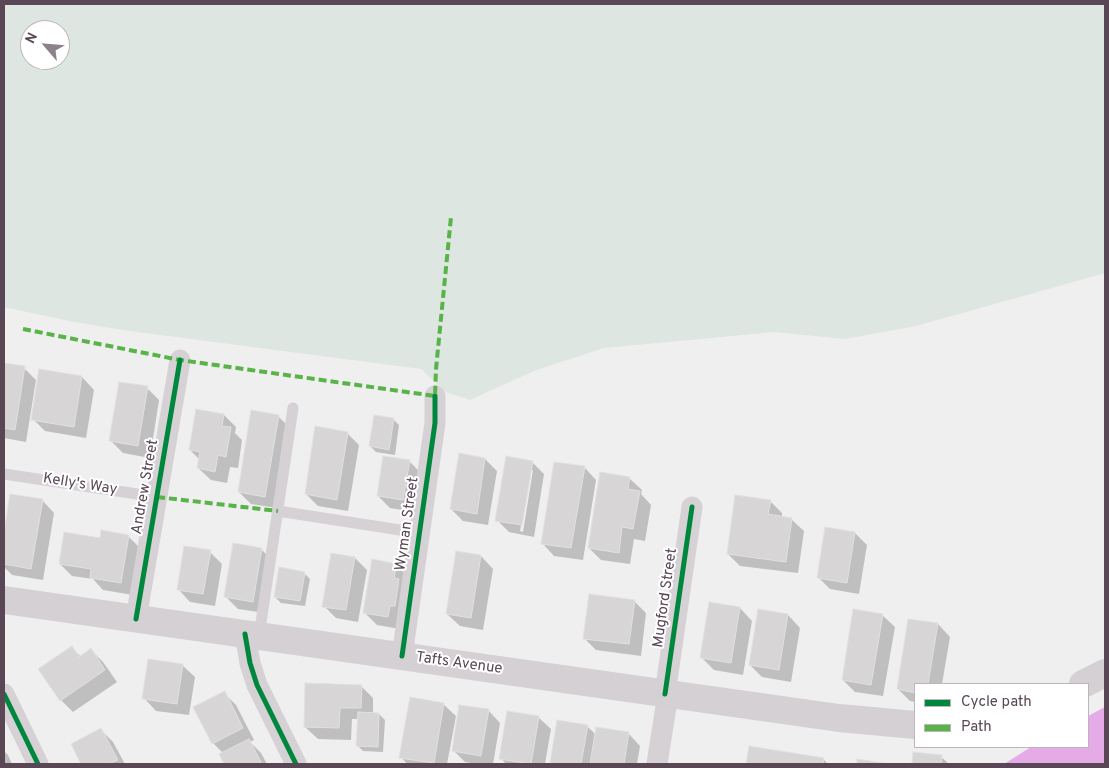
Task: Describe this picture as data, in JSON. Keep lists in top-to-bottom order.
{
  "streets": {
    "main road": ["Tafts Avenue"],
    "street": ["Andrew Street", "Wyman Street", "Mugford Street"],
    "lane": ["Kelly's Way"]
  },
  "crossings": [
    ["Kelly's Way", "Andrew Street"],
    ["Andrew Street", "Tafts Avenue"],
    ["Wyman Street", "Tafts Avenue"],
    ["Mugford Street", "Tafts Avenue"]
  ],
  "legend": ["Cycle path", "Path"],
  "north": "top left"
}
